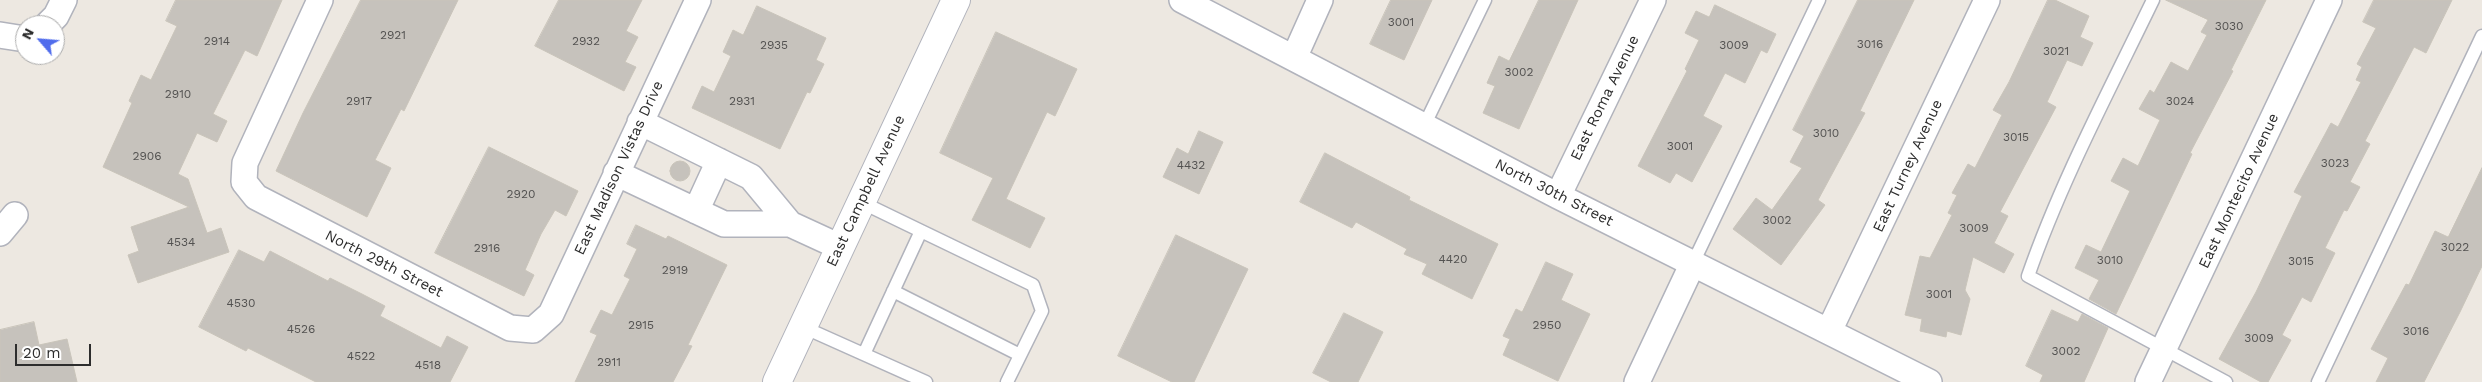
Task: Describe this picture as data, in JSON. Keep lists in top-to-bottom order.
{
  "streets": {
    "street": [
      "East Roma Avenue",
      "East Turney Avenue",
      "East Madison Vistas Drive",
      "East Campbell Avenue",
      "East Montecito Avenue",
      "North 30th Street",
      "North 29th Street"
    ]
  },
  "crossings": [
    ["East Roma Avenue", "North 30th Street"],
    ["East Turney Avenue", "North 30th Street"],
    ["East Madison Vistas Drive", "North 29th Street"]
  ],
  "house_numbers": [
    "3001",
    "3030",
    "2921",
    "2914",
    "2932",
    "3016",
    "2935",
    "3009",
    "3021",
    "3002",
    "2910",
    "2917",
    "2931",
    "3024",
    "3010",
    "3015",
    "3001",
    "2906",
    "3023",
    "4432",
    "2920",
    "3002",
    "3009",
    "4534",
    "3022",
    "2916",
    "4420",
    "3010",
    "3015",
    "2919",
    "3001",
    "4530",
    "2915",
    "2950",
    "4526",
    "3016",
    "3009",
    "3002",
    "4522",
    "2911",
    "4518"
  ],
  "scale_bar": "20 m",
  "north": "top left"
}
